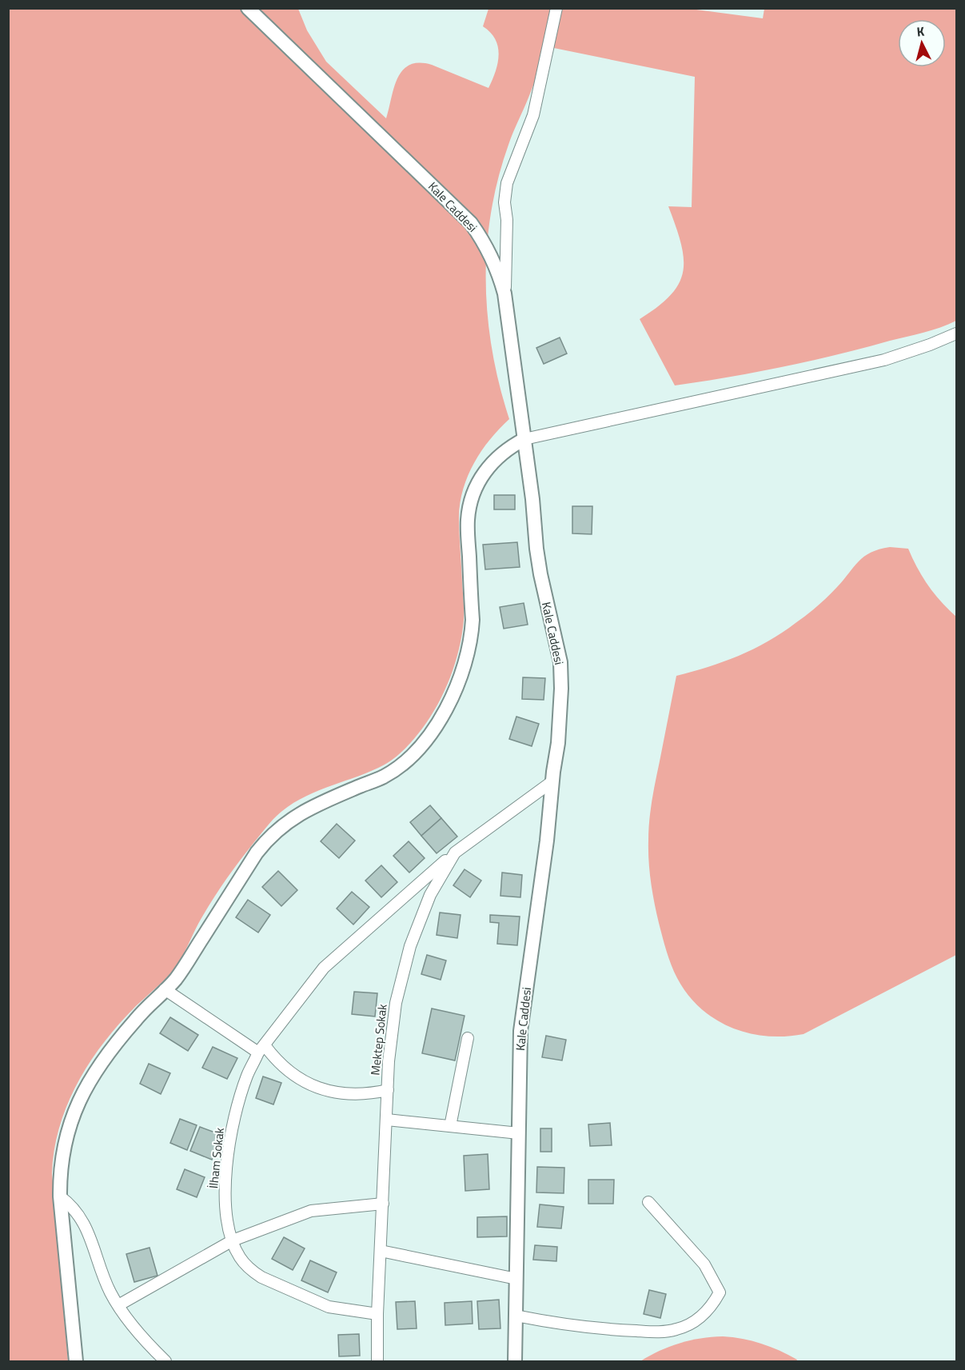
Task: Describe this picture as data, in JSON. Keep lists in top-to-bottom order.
{
  "streets": {
    "street": ["Kale Caddesi", "Mektep Sokak", "İlham Sokak"]
  },
  "crossings": [
    ["Kale Caddesi", "Mektep Sokak"],
    ["Mektep Sokak", "İlham Sokak"]
  ],
  "north": "top"
}
